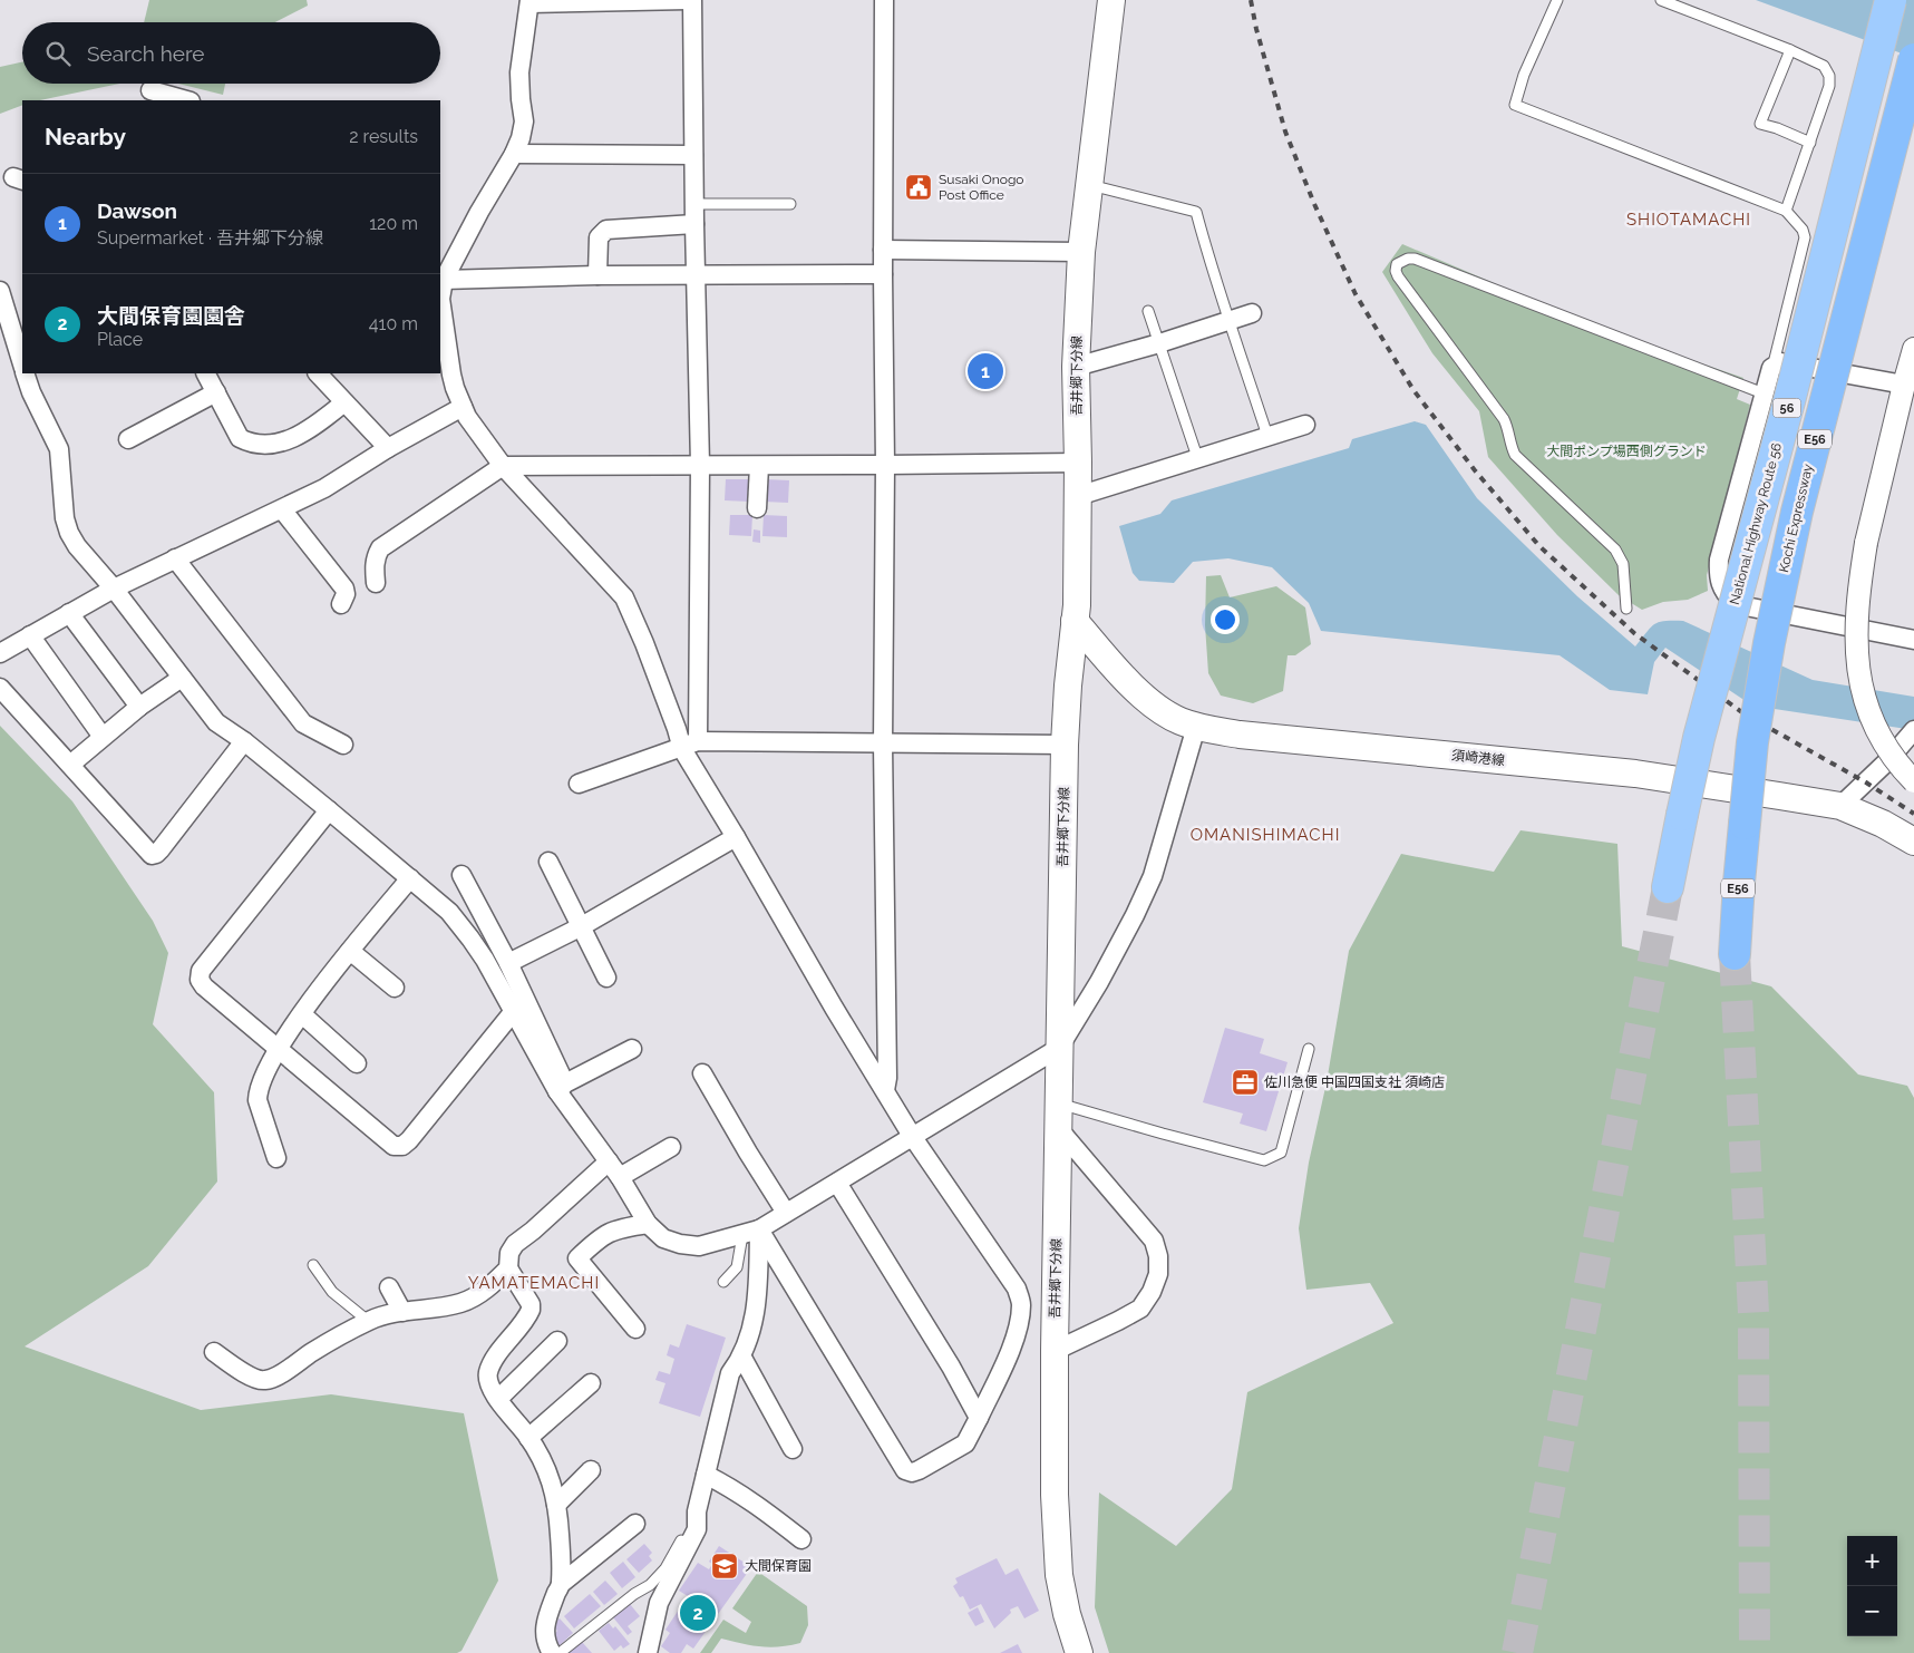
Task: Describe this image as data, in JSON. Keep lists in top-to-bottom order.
{
  "streets": {
    "highway": [
      "56",
      "E56",
      "Kochi Expressway",
      "National Highway Route 56"
    ],
    "main road": ["吾井郷下分線", "須崎港線"]
  },
  "crossings": [
    ["吾井郷下分線", "須崎港線"]
  ],
  "districts": ["SHIOTAMACHI", "OMANISHIMACHI", "YAMATEMACHI"],
  "parks": ["大間ポンプ場西側グランド"],
  "places": {
    "public building": ["Susaki Onogo Post Office"],
    "office": ["佐川急便 中国四国支社 須崎店"],
    "school or university": ["大間保育園"]
  },
  "page": {
    "search": "Search here",
    "heading": ["Nearby", "2 results"],
    "list": [
      {
        "mark": "1",
        "name": "Dawson",
        "note": "Supermarket · 吾井郷下分線",
        "value": "120 m"
      },
      {
        "mark": "2",
        "name": "大間保育園園舎",
        "note": "Place",
        "value": "410 m"
      }
    ],
    "pins": ["1", "2"],
    "map_buttons": ["+", "−"]
  }
}
